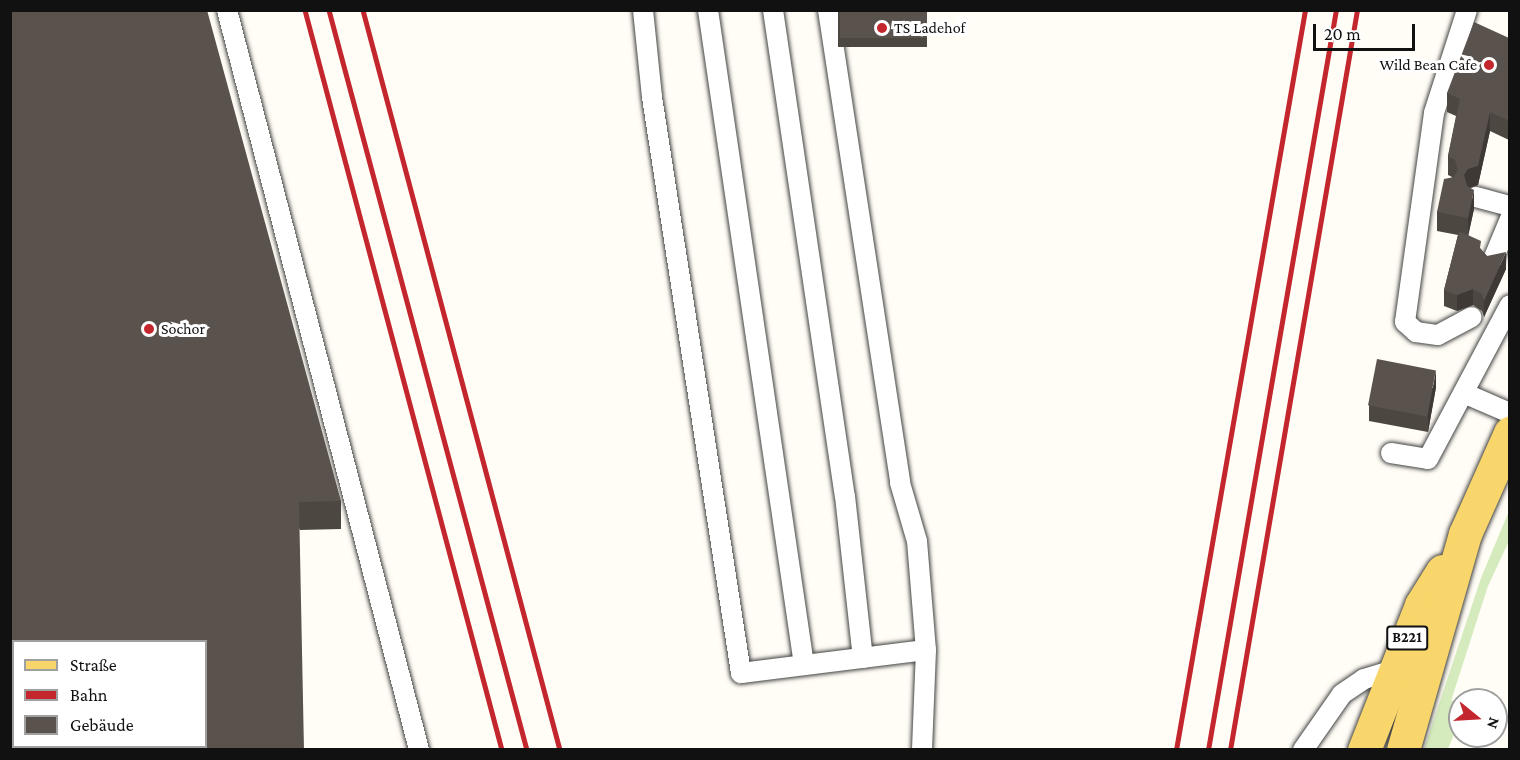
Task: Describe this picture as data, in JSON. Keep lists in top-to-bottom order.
{
  "streets": {
    "main road": ["B221"]
  },
  "places": ["TS Ladehof", "Wild Bean Cafe", "Sochor"],
  "legend": ["Straße", "Bahn", "Gebäude"],
  "scale_bar": "20 m",
  "north": "right"
}
